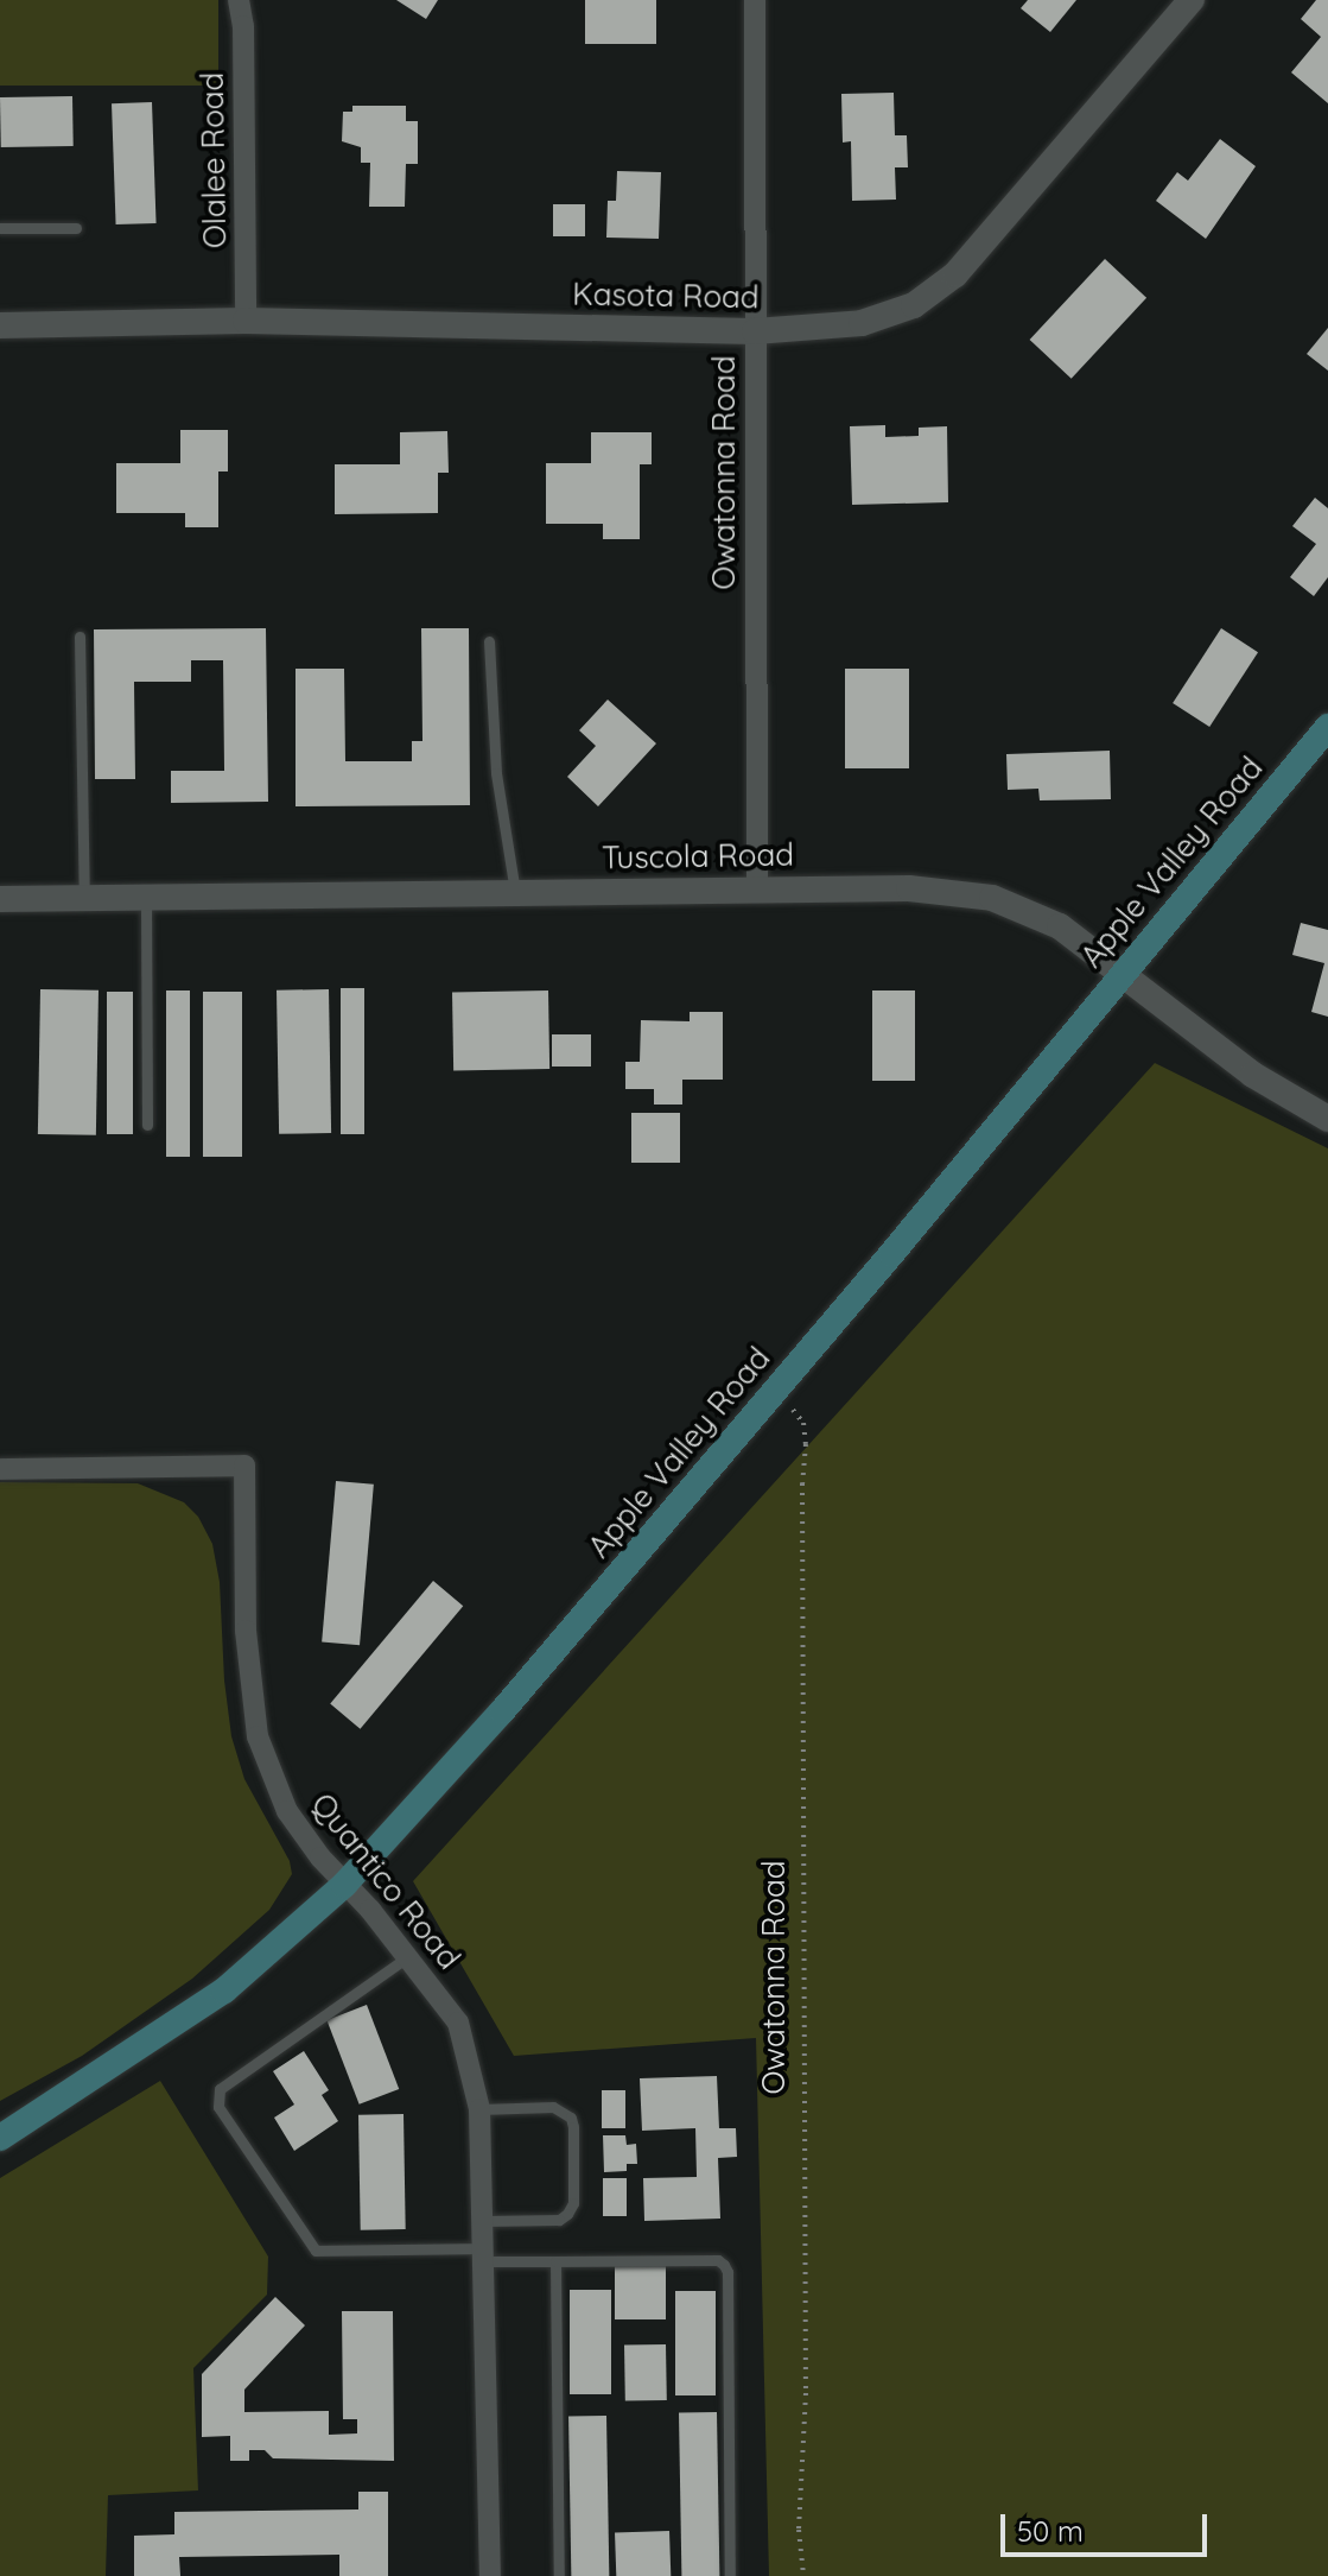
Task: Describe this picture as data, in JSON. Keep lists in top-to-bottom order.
{
  "streets": {
    "main road": ["Apple Valley Road"],
    "street": [
      "Olalee Road",
      "Kasota Road",
      "Owatonna Road",
      "Tuscola Road",
      "Quantico Road"
    ]
  },
  "crossings": [
    ["Olalee Road", "Kasota Road"],
    ["Kasota Road", "Owatonna Road"],
    ["Owatonna Road", "Tuscola Road"],
    ["Owatonna Road", "Apple Valley Road"],
    ["Tuscola Road", "Apple Valley Road"],
    ["Apple Valley Road", "Quantico Road"]
  ],
  "scale_bar": "50 m"
}
